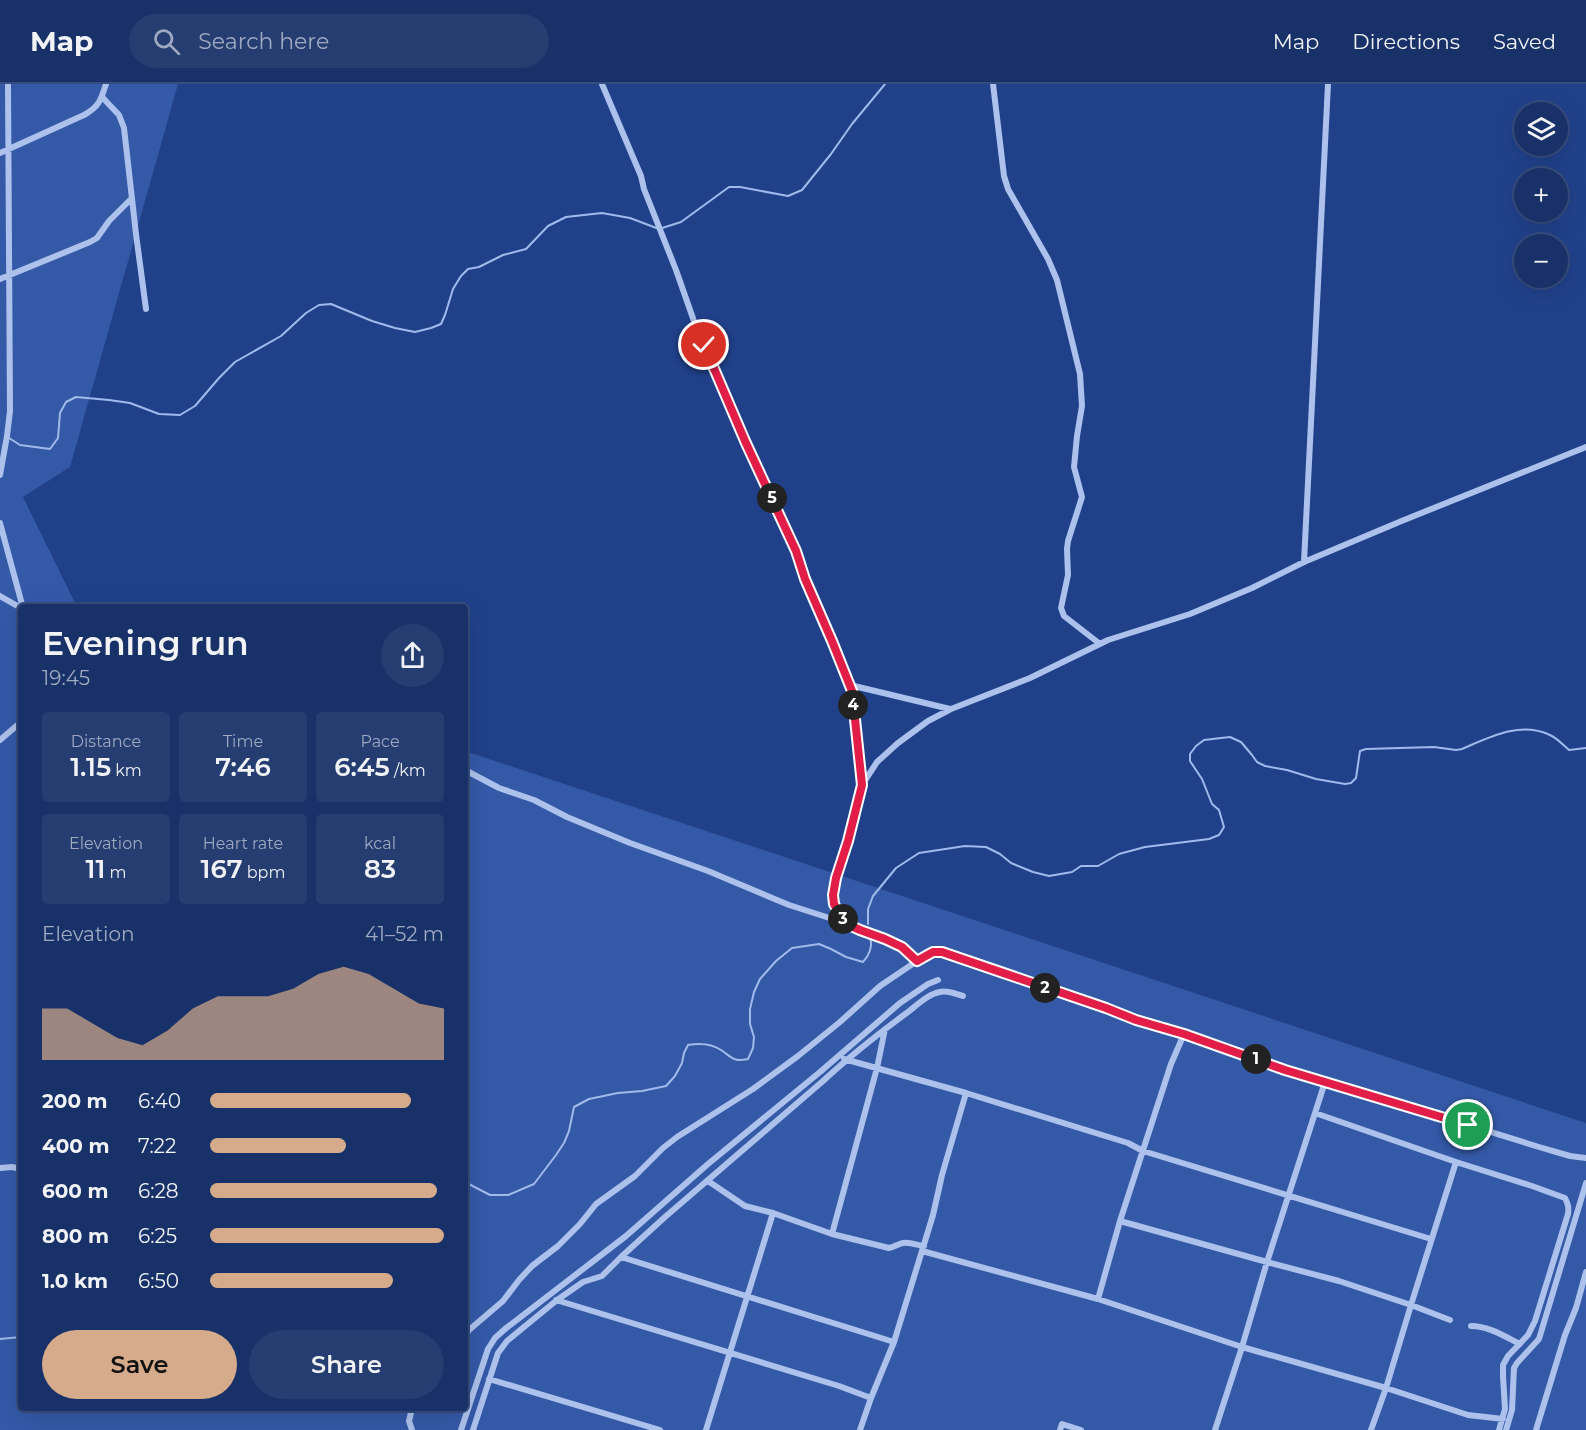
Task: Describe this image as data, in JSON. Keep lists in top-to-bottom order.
{
  "page": {
    "header": "Map",
    "search": "Search here",
    "nav": ["Map", "Directions", "Saved"],
    "map_buttons": ["+", "−"],
    "pins": [
      "5",
      "4",
      "3",
      "2",
      "1"
    ],
    "heading": ["Evening run", "19:45"],
    "stats": [
      ["Distance", "1.15 km"],
      ["Time", "7:46"],
      ["Pace", "6:45 /km"],
      ["Elevation", "11 m"],
      ["Heart rate", "167 bpm"],
      ["kcal", "83"]
    ],
    "chart": ["Elevation", "41–52 m"],
    "list": [
      {
        "name": "200 m",
        "note": "6:40"
      },
      {
        "name": "400 m",
        "note": "7:22"
      },
      {
        "name": "600 m",
        "note": "6:28"
      },
      {
        "name": "800 m",
        "note": "6:25"
      },
      {
        "name": "1.0 km",
        "note": "6:50"
      }
    ],
    "buttons": ["Save", "Share"]
  }
}
